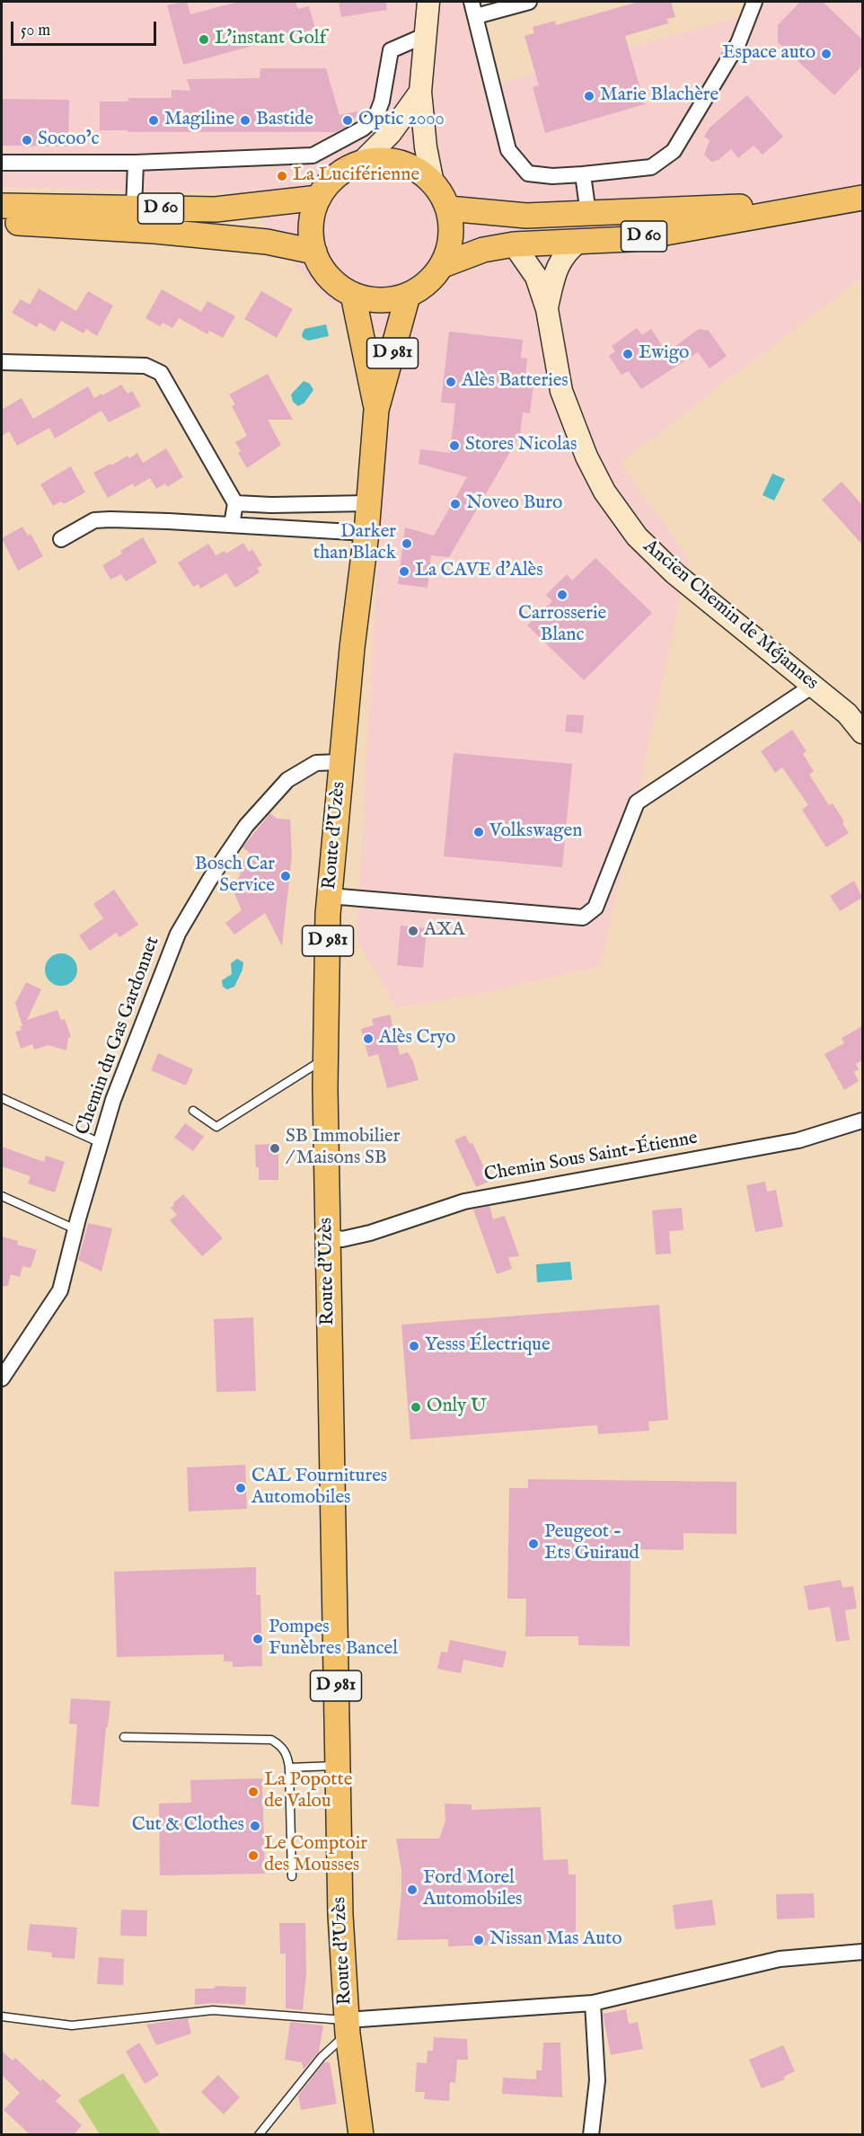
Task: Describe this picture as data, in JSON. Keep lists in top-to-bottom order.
{
  "streets": {
    "main road": ["D 60", "D 981", "Route d'Uzès"],
    "street": ["Ancien Chemin de Méjannes", "Chemin du Gas Gardonnet", "Chemin Sous Saint-Étienne"]
  },
  "crossings": [
    ["D 60", "Ancien Chemin de Méjannes"],
    ["D 60", "Route d'Uzès"],
    ["Route d'Uzès", "Chemin du Gas Gardonnet"],
    ["Route d'Uzès", "Chemin Sous Saint-Étienne"]
  ],
  "places": [
    "L'instant Golf",
    "Espace auto",
    "Marie Blachère",
    "Magiline",
    "Bastide",
    "Optic 2000",
    "Socoo’c",
    "La Luciférienne",
    "Ewigo",
    "Alès Batteries",
    "Stores Nicolas",
    "Noveo Buro",
    "Darker than Black",
    "La CAVE d'Alès",
    "Carrosserie Blanc",
    "Volkswagen",
    "Bosch Car Service",
    "AXA",
    "Alès Cryo",
    "SB Immobilier / Maisons SB",
    "Yesss Électrique",
    "Only U",
    "CAL Fournitures Automobiles",
    "Peugeot - Ets Guiraud",
    "Pompes Funèbres Bancel",
    "La Popotte de Valou",
    "Cut & Clothes",
    "Le Comptoir des Mousses",
    "Ford Morel Automobiles",
    "Nissan Mas Auto"
  ],
  "scale_bar": "50 m"
}
